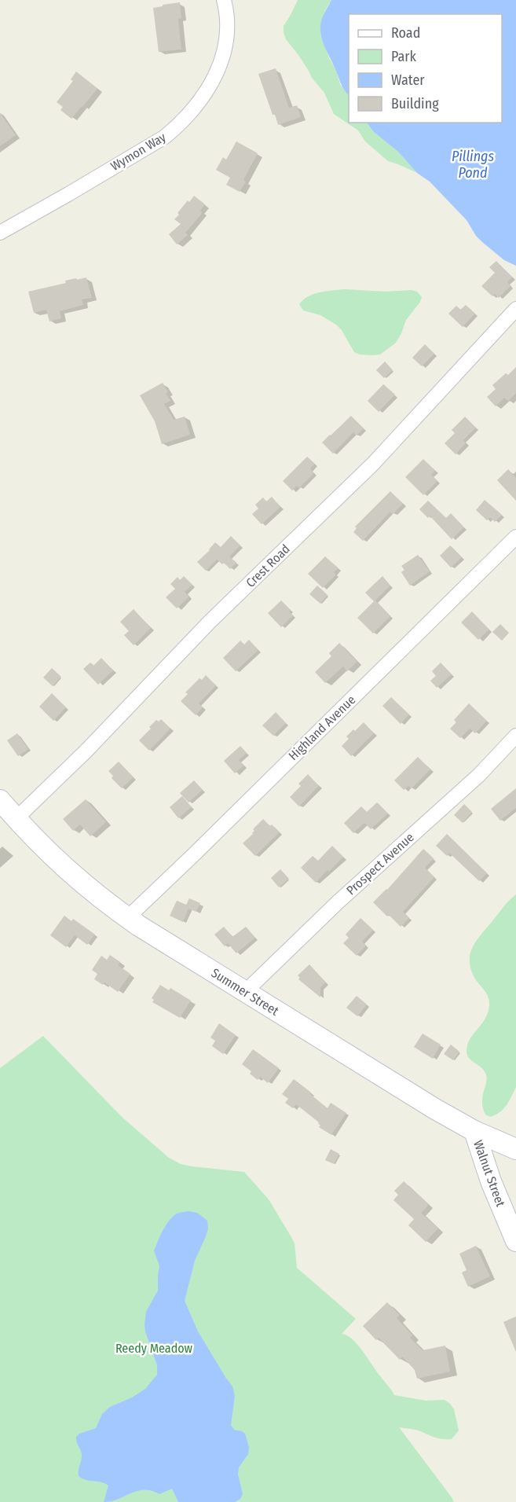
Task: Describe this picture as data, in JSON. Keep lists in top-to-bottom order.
{
  "streets": {
    "main road": ["Summer Street", "Walnut Street"],
    "street": [
      "Wymon Way",
      "Crest Road",
      "Highland Avenue",
      "Prospect Avenue"
    ]
  },
  "crossings": [
    ["Crest Road", "Summer Street"],
    ["Highland Avenue", "Summer Street"],
    ["Prospect Avenue", "Summer Street"],
    ["Summer Street", "Walnut Street"]
  ],
  "water": ["Pillings Pond"],
  "parks": ["Reedy Meadow"],
  "legend": [
    "Road",
    "Park",
    "Water",
    "Building"
  ]
}
